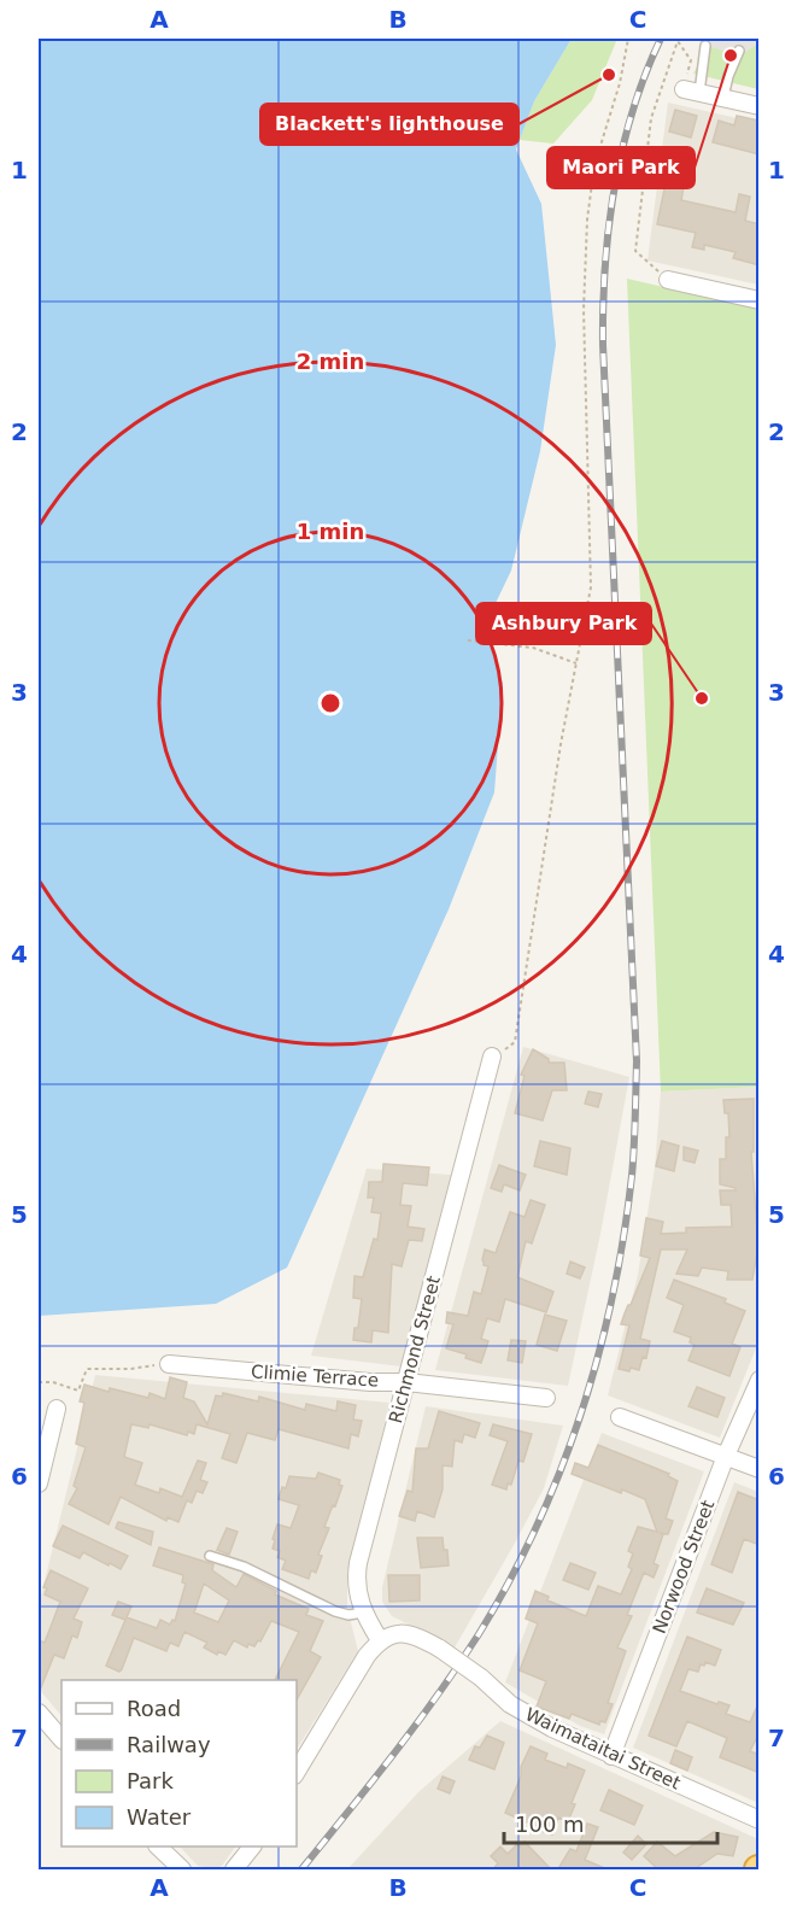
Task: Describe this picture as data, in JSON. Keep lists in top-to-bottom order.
{
  "streets": {
    "street": [
      "Richmond Street",
      "Climie Terrace",
      "Norwood Street",
      "Waimataitai Street"
    ]
  },
  "crossings": [
    ["Richmond Street", "Climie Terrace"],
    ["Richmond Street", "Waimataitai Street"],
    ["Norwood Street", "Waimataitai Street"]
  ],
  "places": ["Maori Park", "Blackett's lighthouse", "Ashbury Park"],
  "legend": [
    "Road",
    "Railway",
    "Park",
    "Water"
  ],
  "scale_bar": "100 m",
  "grid": {
    "columns": ["A", "B", "C"],
    "rows": [
      "1",
      "2",
      "3",
      "4",
      "5",
      "6",
      "7"
    ]
  },
  "rings": ["2 min", "1 min"]
}
